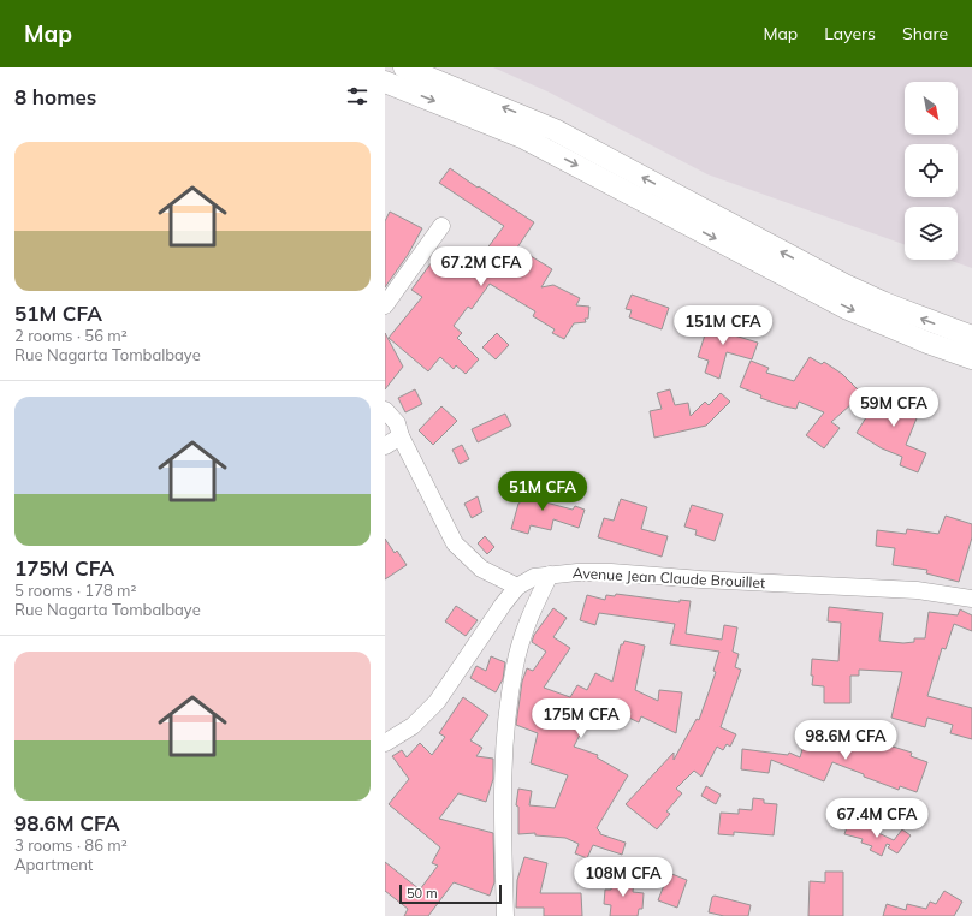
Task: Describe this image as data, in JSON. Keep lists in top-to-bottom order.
{
  "streets": {
    "street": ["Avenue Jean Claude Brouillet"]
  },
  "scale_bar": "50 m",
  "north": "bottom right",
  "page": {
    "header": "Map",
    "nav": ["Map", "Layers", "Share"],
    "heading": "8 homes",
    "list": [
      {
        "name": "51M CFA",
        "note": "2 rooms · 56 m² · Rue Nagarta Tombalbaye"
      },
      {
        "name": "175M CFA",
        "note": "5 rooms · 178 m² · Rue Nagarta Tombalbaye"
      },
      {
        "name": "98.6M CFA",
        "note": "3 rooms · 86 m² · Apartment"
      }
    ],
    "price": [
      "67.2M CFA",
      "151M CFA",
      "59M CFA",
      "51M CFA",
      "175M CFA",
      "98.6M CFA",
      "67.4M CFA",
      "108M CFA"
    ],
    "scale": "50 m"
  }
}
